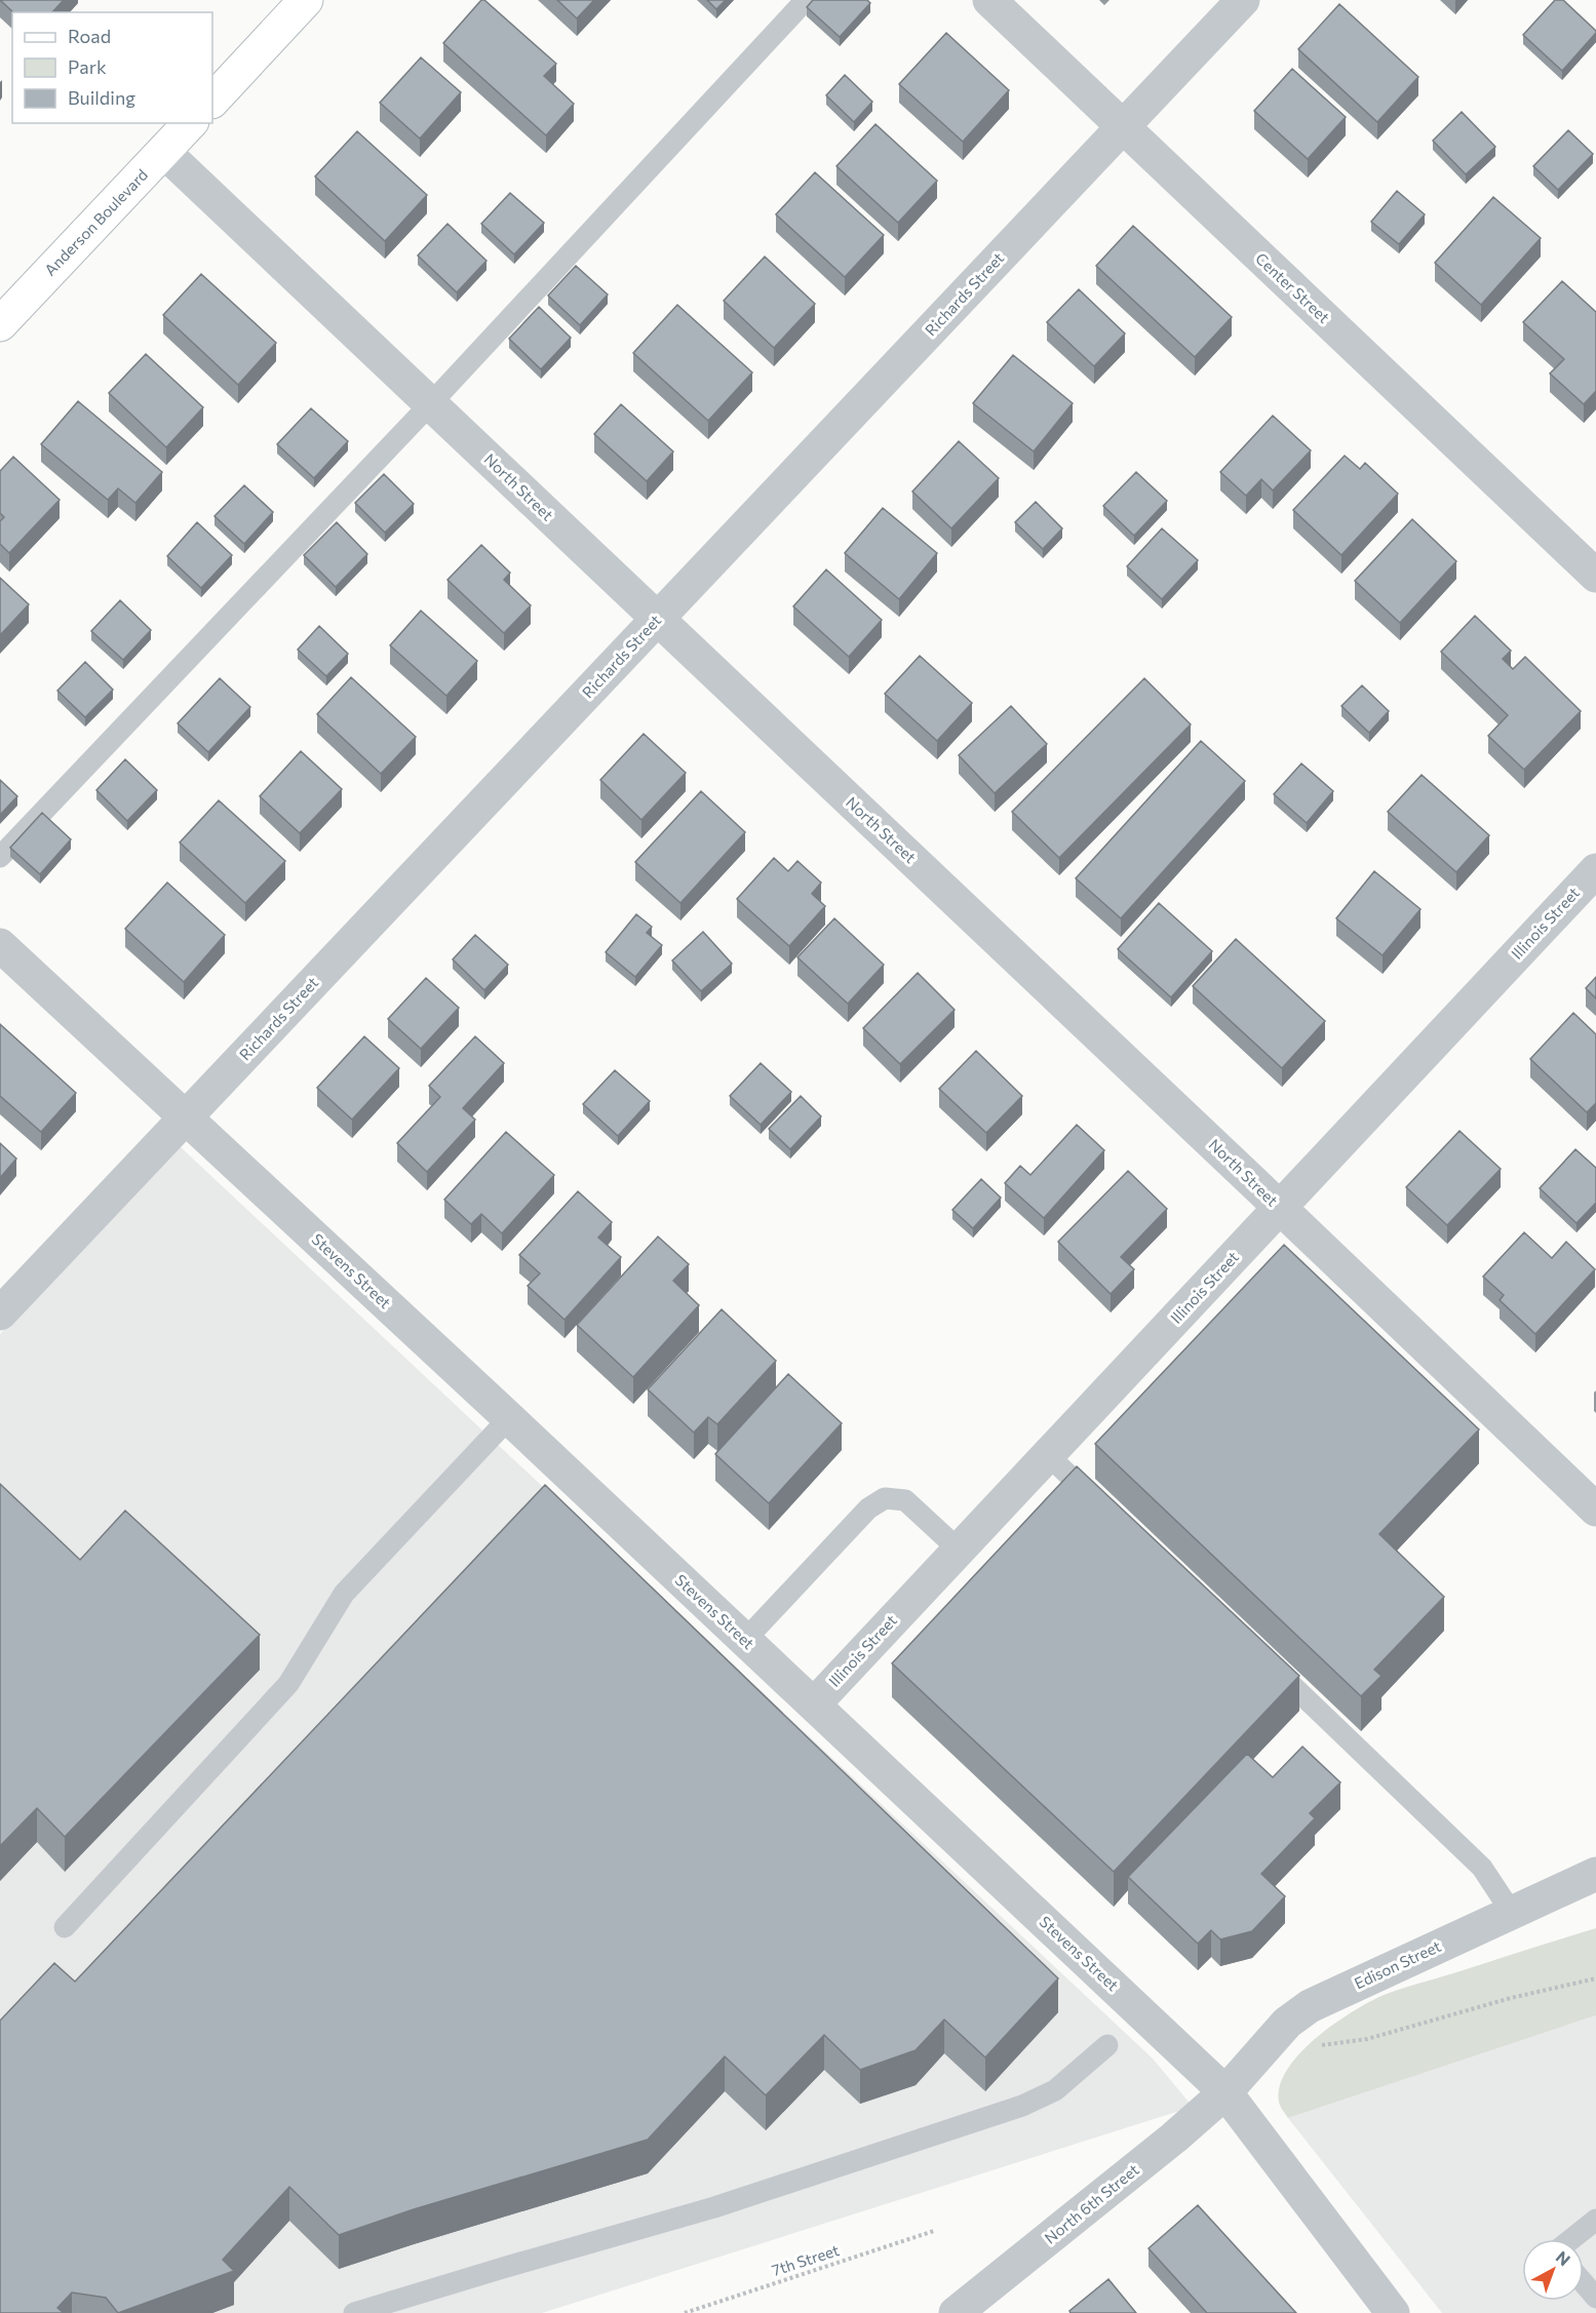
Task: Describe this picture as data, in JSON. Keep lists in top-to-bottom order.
{
  "streets": {
    "street": [
      "Anderson Boulevard",
      "Center Street",
      "Richards Street",
      "North Street",
      "Illinois Street",
      "Stevens Street",
      "Edison Street",
      "North 6th Street"
    ],
    "path": ["7th Street"]
  },
  "crossings": [
    ["Anderson Boulevard", "North Street"],
    ["Center Street", "Richards Street"],
    ["Richards Street", "North Street"],
    ["Richards Street", "Stevens Street"],
    ["North Street", "Illinois Street"],
    ["Illinois Street", "Stevens Street"],
    ["Stevens Street", "Edison Street"],
    ["Stevens Street", "North 6th Street"],
    ["Edison Street", "North 6th Street"]
  ],
  "legend": ["Road", "Park", "Building"],
  "north": "top right"
}
